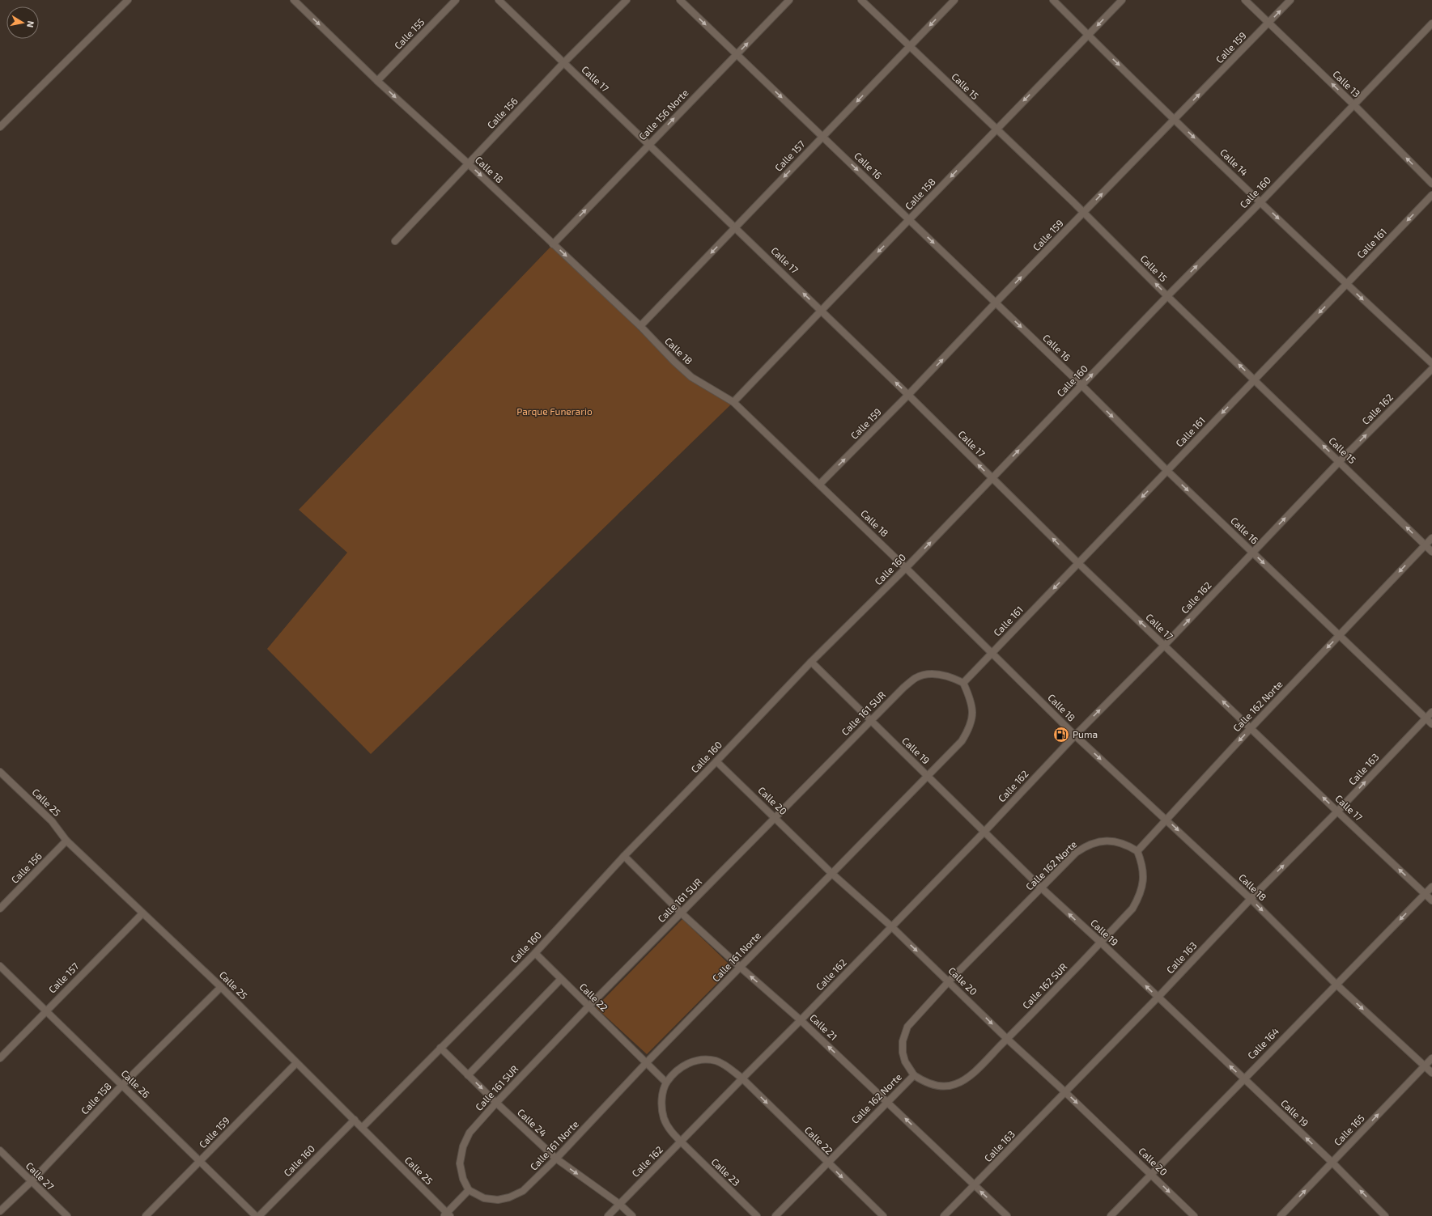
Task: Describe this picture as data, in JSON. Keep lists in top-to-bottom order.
{
  "streets": {
    "street": [
      "Calle 155",
      "Calle 159",
      "Calle 17",
      "Calle 13",
      "Calle 15",
      "Calle 156",
      "Calle 156 Norte",
      "Calle 157",
      "Calle 14",
      "Calle 16",
      "Calle 18",
      "Calle 160",
      "Calle 158",
      "Calle 161",
      "Calle 162",
      "Calle 162 Norte",
      "Calle 161 SUR",
      "Calle 19",
      "Calle 163",
      "Calle 20",
      "Calle 25",
      "Calle 161 Norte",
      "Calle 162 SUR",
      "Calle 22",
      "Calle 21",
      "Calle 164",
      "Calle 26",
      "Calle 24",
      "Calle 165",
      "Calle 23",
      "Calle 27"
    ]
  },
  "crossings": [
    ["Calle 155", "Calle 18"],
    ["Calle 159", "Calle 17"],
    ["Calle 159", "Calle 13"],
    ["Calle 159", "Calle 15"],
    ["Calle 159", "Calle 14"],
    ["Calle 159", "Calle 16"],
    ["Calle 159", "Calle 18"],
    ["Calle 159", "Calle 25"],
    ["Calle 159", "Calle 26"],
    ["Calle 17", "Calle 156"],
    ["Calle 17", "Calle 156 Norte"],
    ["Calle 17", "Calle 157"],
    ["Calle 17", "Calle 160"],
    ["Calle 17", "Calle 158"],
    ["Calle 17", "Calle 161"],
    ["Calle 17", "Calle 162"],
    ["Calle 17", "Calle 162 Norte"],
    ["Calle 17", "Calle 163"],
    ["Calle 17", "Calle 164"],
    ["Calle 13", "Calle 160"],
    ["Calle 15", "Calle 157"],
    ["Calle 15", "Calle 160"],
    ["Calle 15", "Calle 158"],
    ["Calle 15", "Calle 161"],
    ["Calle 15", "Calle 162"],
    ["Calle 15", "Calle 162 Norte"],
    ["Calle 156", "Calle 18"],
    ["Calle 156", "Calle 25"],
    ["Calle 156 Norte", "Calle 16"],
    ["Calle 156 Norte", "Calle 18"],
    ["Calle 157", "Calle 16"],
    ["Calle 157", "Calle 18"],
    ["Calle 157", "Calle 25"],
    ["Calle 157", "Calle 26"],
    ["Calle 14", "Calle 160"],
    ["Calle 14", "Calle 158"],
    ["Calle 14", "Calle 161"],
    ["Calle 16", "Calle 160"],
    ["Calle 16", "Calle 158"],
    ["Calle 16", "Calle 161"],
    ["Calle 16", "Calle 162"],
    ["Calle 16", "Calle 162 Norte"],
    ["Calle 16", "Calle 163"],
    ["Calle 18", "Calle 160"],
    ["Calle 18", "Calle 158"],
    ["Calle 18", "Calle 161"],
    ["Calle 18", "Calle 162"],
    ["Calle 18", "Calle 162 Norte"],
    ["Calle 18", "Calle 163"],
    ["Calle 18", "Calle 164"],
    ["Calle 18", "Calle 165"],
    ["Calle 160", "Calle 19"],
    ["Calle 160", "Calle 20"],
    ["Calle 160", "Calle 25"],
    ["Calle 160", "Calle 22"],
    ["Calle 160", "Calle 21"],
    ["Calle 160", "Calle 24"],
    ["Calle 158", "Calle 25"],
    ["Calle 158", "Calle 26"],
    ["Calle 158", "Calle 27"],
    ["Calle 161", "Calle 161 SUR"],
    ["Calle 161", "Calle 19"],
    ["Calle 161", "Calle 161 Norte"],
    ["Calle 162", "Calle 19"],
    ["Calle 162", "Calle 20"],
    ["Calle 162", "Calle 22"],
    ["Calle 162", "Calle 21"],
    ["Calle 162", "Calle 24"],
    ["Calle 162", "Calle 23"],
    ["Calle 162 Norte", "Calle 19"],
    ["Calle 162 Norte", "Calle 20"],
    ["Calle 162 Norte", "Calle 162 SUR"],
    ["Calle 162 Norte", "Calle 22"],
    ["Calle 162 Norte", "Calle 21"],
    ["Calle 161 SUR", "Calle 19"],
    ["Calle 161 SUR", "Calle 20"],
    ["Calle 161 SUR", "Calle 161 Norte"],
    ["Calle 161 SUR", "Calle 22"],
    ["Calle 161 SUR", "Calle 21"],
    ["Calle 161 SUR", "Calle 24"],
    ["Calle 19", "Calle 163"],
    ["Calle 19", "Calle 161 Norte"],
    ["Calle 19", "Calle 162 SUR"],
    ["Calle 19", "Calle 164"],
    ["Calle 19", "Calle 165"],
    ["Calle 163", "Calle 20"],
    ["Calle 163", "Calle 21"],
    ["Calle 20", "Calle 161 Norte"],
    ["Calle 20", "Calle 162 SUR"],
    ["Calle 20", "Calle 164"],
    ["Calle 161 Norte", "Calle 22"],
    ["Calle 161 Norte", "Calle 21"],
    ["Calle 161 Norte", "Calle 24"],
    ["Calle 22", "Calle 23"]
  ],
  "one_way": [
    "Calle 159",
    "Calle 17",
    "Calle 13",
    "Calle 15",
    "Calle 156 Norte",
    "Calle 157",
    "Calle 14",
    "Calle 16",
    "Calle 18",
    "Calle 158",
    "Calle 161",
    "Calle 162",
    "Calle 162 Norte",
    "Calle 19",
    "Calle 163",
    "Calle 20",
    "Calle 22",
    "Calle 21",
    "Calle 24",
    "Calle 165"
  ],
  "parks": ["Parque Funerario"],
  "places": {
    "fuel station": ["Puma"]
  },
  "north": "right"
}
